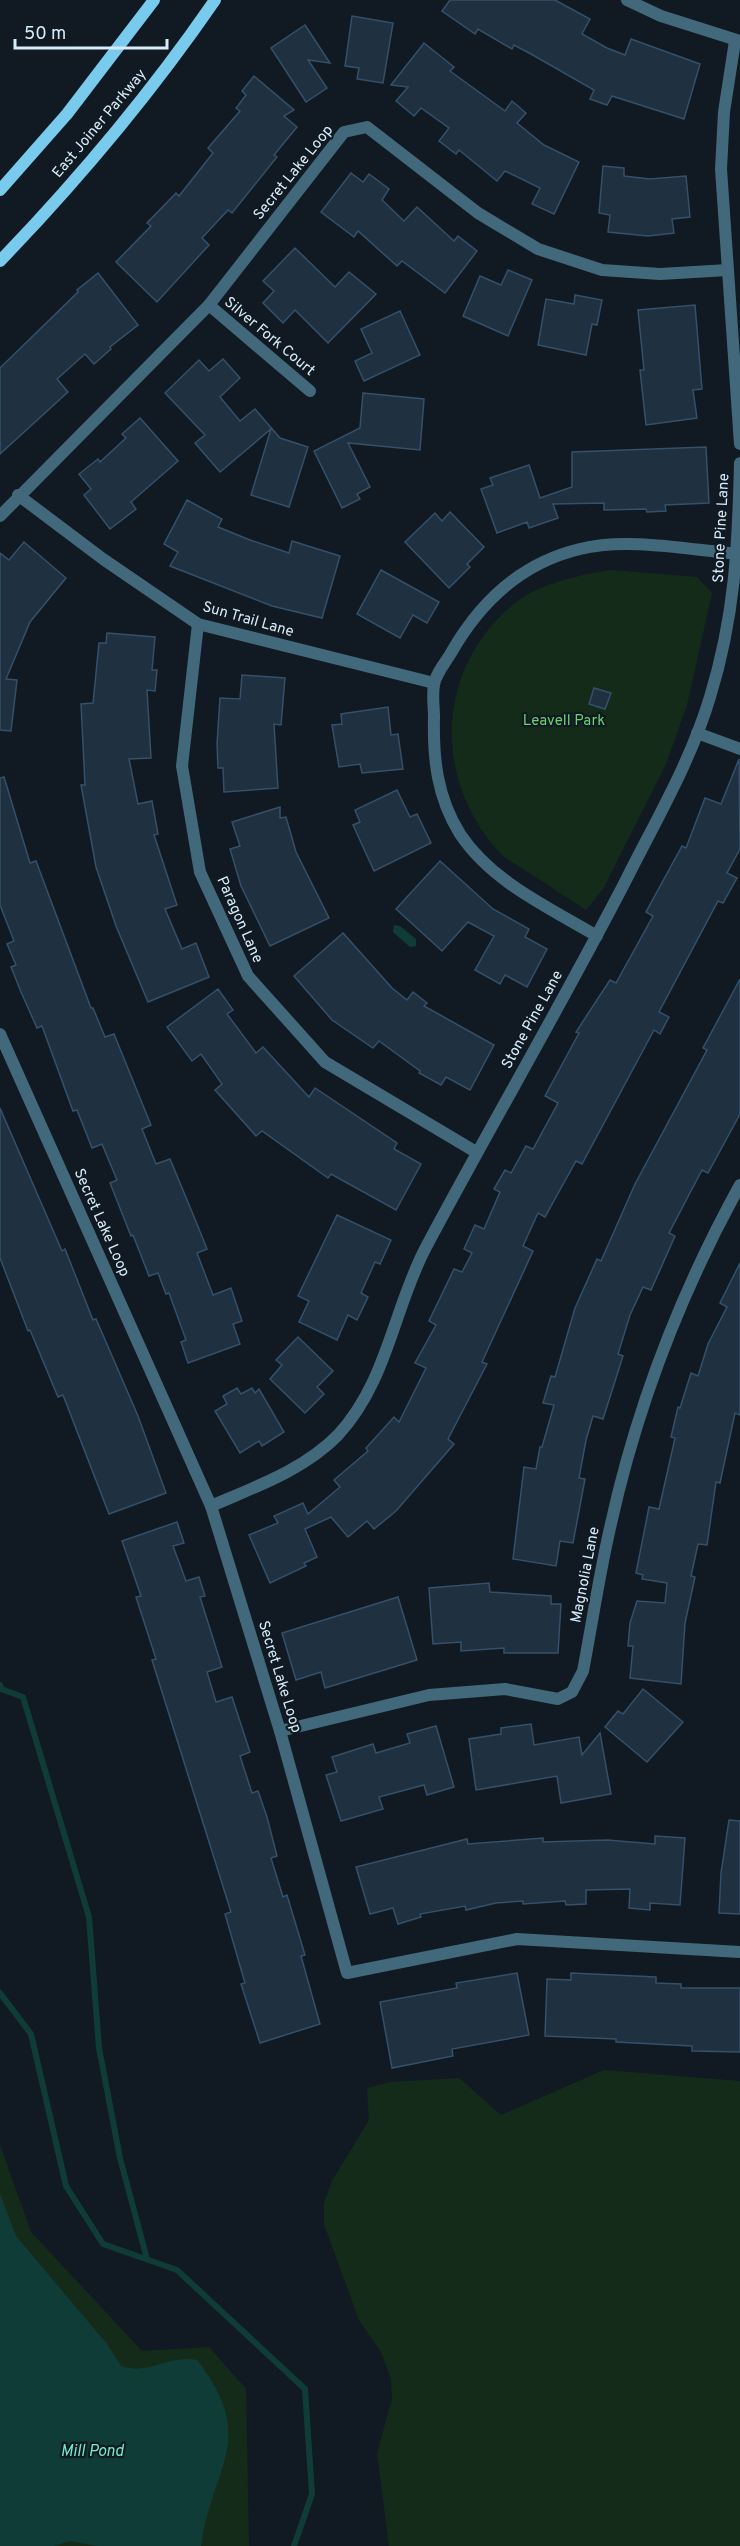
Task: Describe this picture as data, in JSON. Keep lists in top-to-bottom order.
{
  "streets": {
    "main road": ["East Joiner Parkway"],
    "street": [
      "Secret Lake Loop",
      "Silver Fork Court",
      "Stone Pine Lane",
      "Sun Trail Lane",
      "Paragon Lane",
      "Magnolia Lane"
    ]
  },
  "crossings": [
    ["Secret Lake Loop", "Silver Fork Court"],
    ["Secret Lake Loop", "Stone Pine Lane"],
    ["Secret Lake Loop", "Sun Trail Lane"],
    ["Secret Lake Loop", "Magnolia Lane"],
    ["Stone Pine Lane", "Paragon Lane"],
    ["Sun Trail Lane", "Paragon Lane"]
  ],
  "water": ["Mill Pond"],
  "parks": ["Leavell Park"],
  "scale_bar": "50 m"
}
